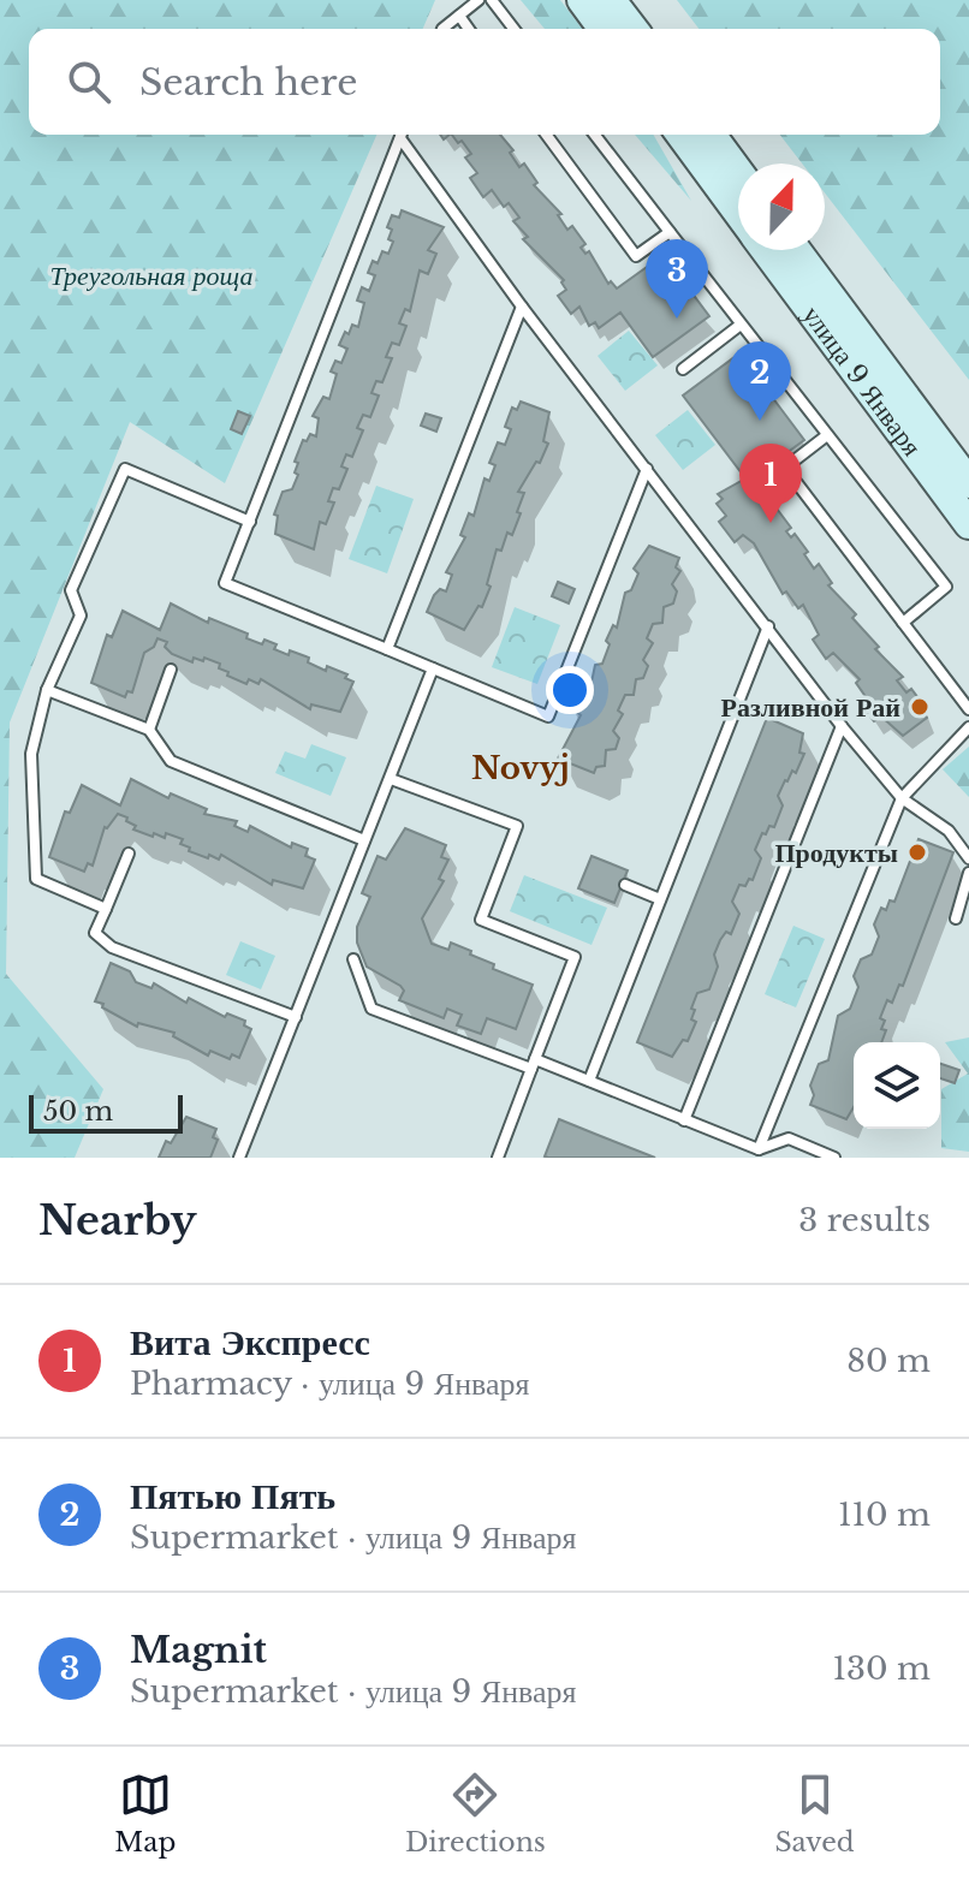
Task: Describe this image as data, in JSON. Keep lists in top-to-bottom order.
{
  "streets": {
    "main road": ["улица 9 Января"]
  },
  "districts": ["Novyj"],
  "parks": ["Треугольная роща"],
  "places": ["Разливной Рай", "Продукты"],
  "scale_bar": "50 m",
  "north": "top",
  "page": {
    "search": "Search here",
    "pins": ["3", "2", "1"],
    "scale": "50 m",
    "heading": ["Nearby", "3 results"],
    "list": [
      {
        "mark": "1",
        "name": "Вита Экспресс",
        "note": "Pharmacy · улица 9 Января",
        "value": "80 m"
      },
      {
        "mark": "2",
        "name": "Пятью Пять",
        "note": "Supermarket · улица 9 Января",
        "value": "110 m"
      },
      {
        "mark": "3",
        "name": "Magnit",
        "note": "Supermarket · улица 9 Января",
        "value": "130 m"
      }
    ],
    "nav": ["Map", "Directions", "Saved"]
  }
}
